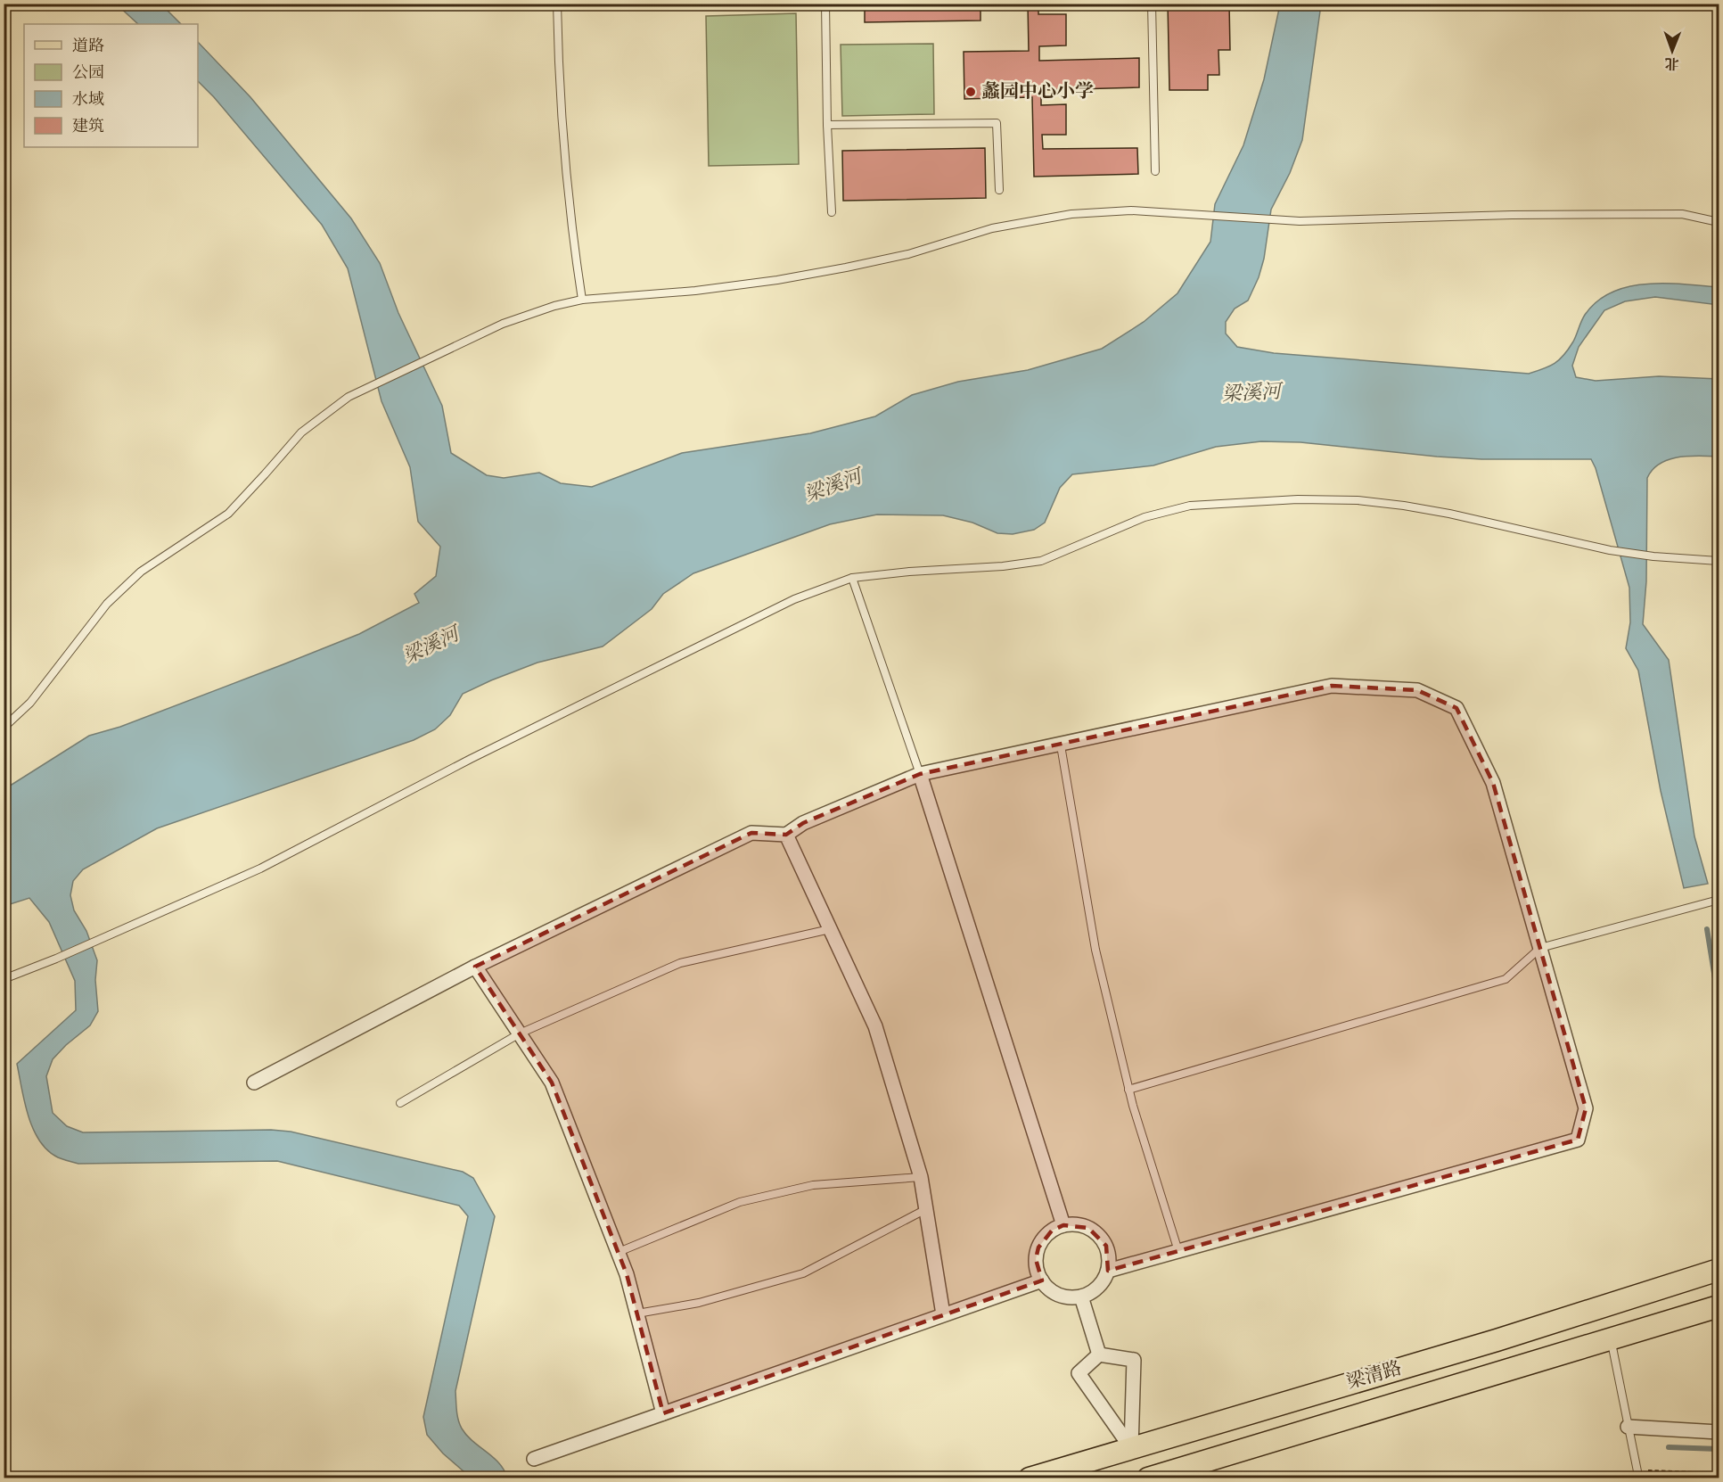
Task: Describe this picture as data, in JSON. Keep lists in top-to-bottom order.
{
  "streets": {
    "main road": ["梁清路"]
  },
  "water": ["梁溪河"],
  "places": ["蠡园中心小学"],
  "legend": [
    "道路",
    "公园",
    "水域",
    "建筑"
  ],
  "north": "bottom"
}
